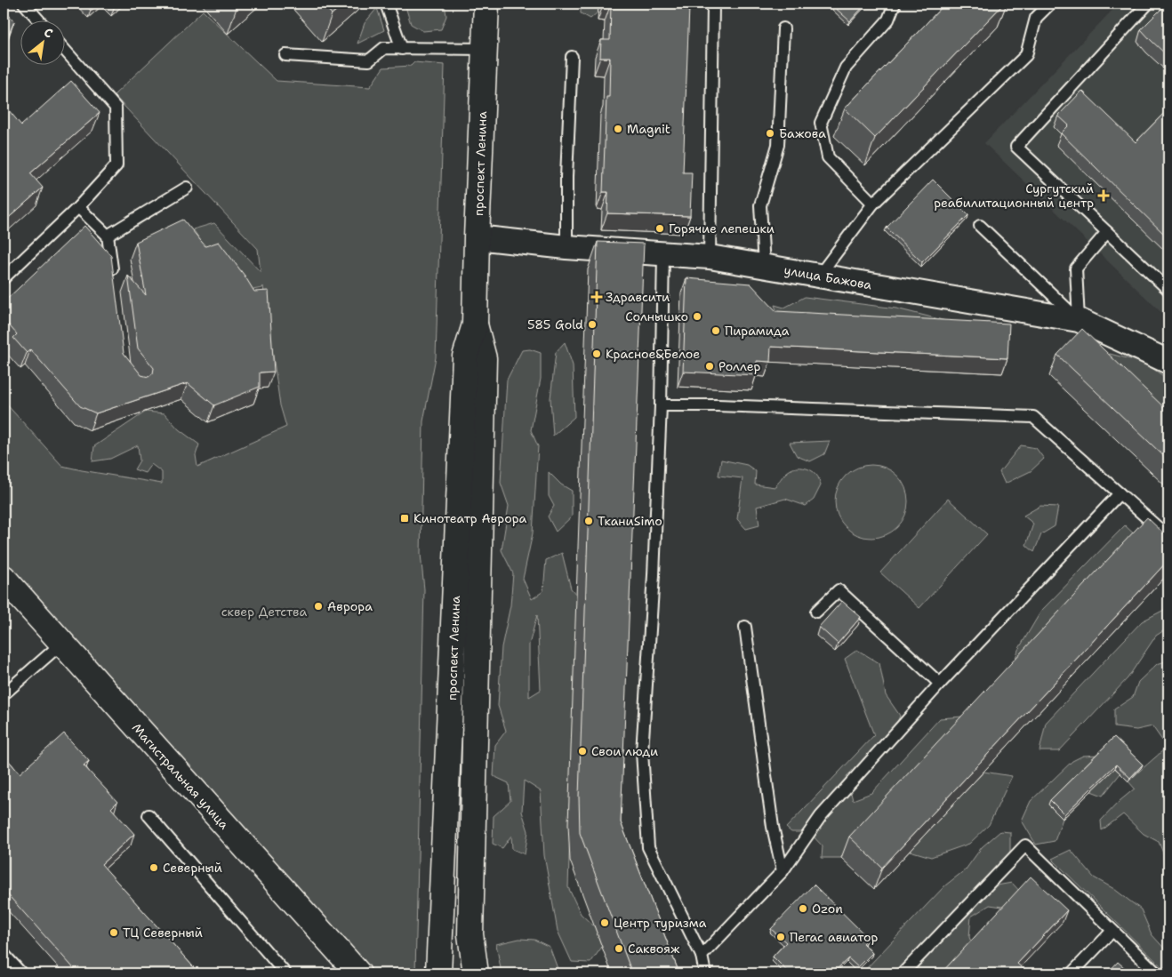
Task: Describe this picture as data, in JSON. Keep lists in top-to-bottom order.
{
  "streets": {
    "main road": ["проспект Ленина", "Магистральная улица"],
    "street": ["улица Бажова"]
  },
  "crossings": [
    ["проспект Ленина", "улица Бажова"]
  ],
  "parks": ["сквер Детства"],
  "places": {
    "other": [
      "Magnit",
      "Бажова",
      "Горячие лепешки",
      "Солнышко",
      "585 Gold",
      "Пирамида",
      "Красное&Белое",
      "Роллер",
      "ТканиSimo",
      "Аврора",
      "Свои люди",
      "Северный",
      "Ozon",
      "Центр туризма",
      "ТЦ Северный",
      "Пегас авиатор",
      "Саквояж"
    ],
    "health": ["Сургутский реабилитационный центр", "Здравсити"],
    "transit": ["Кинотеатр Аврора"]
  },
  "north": "top right"
}
